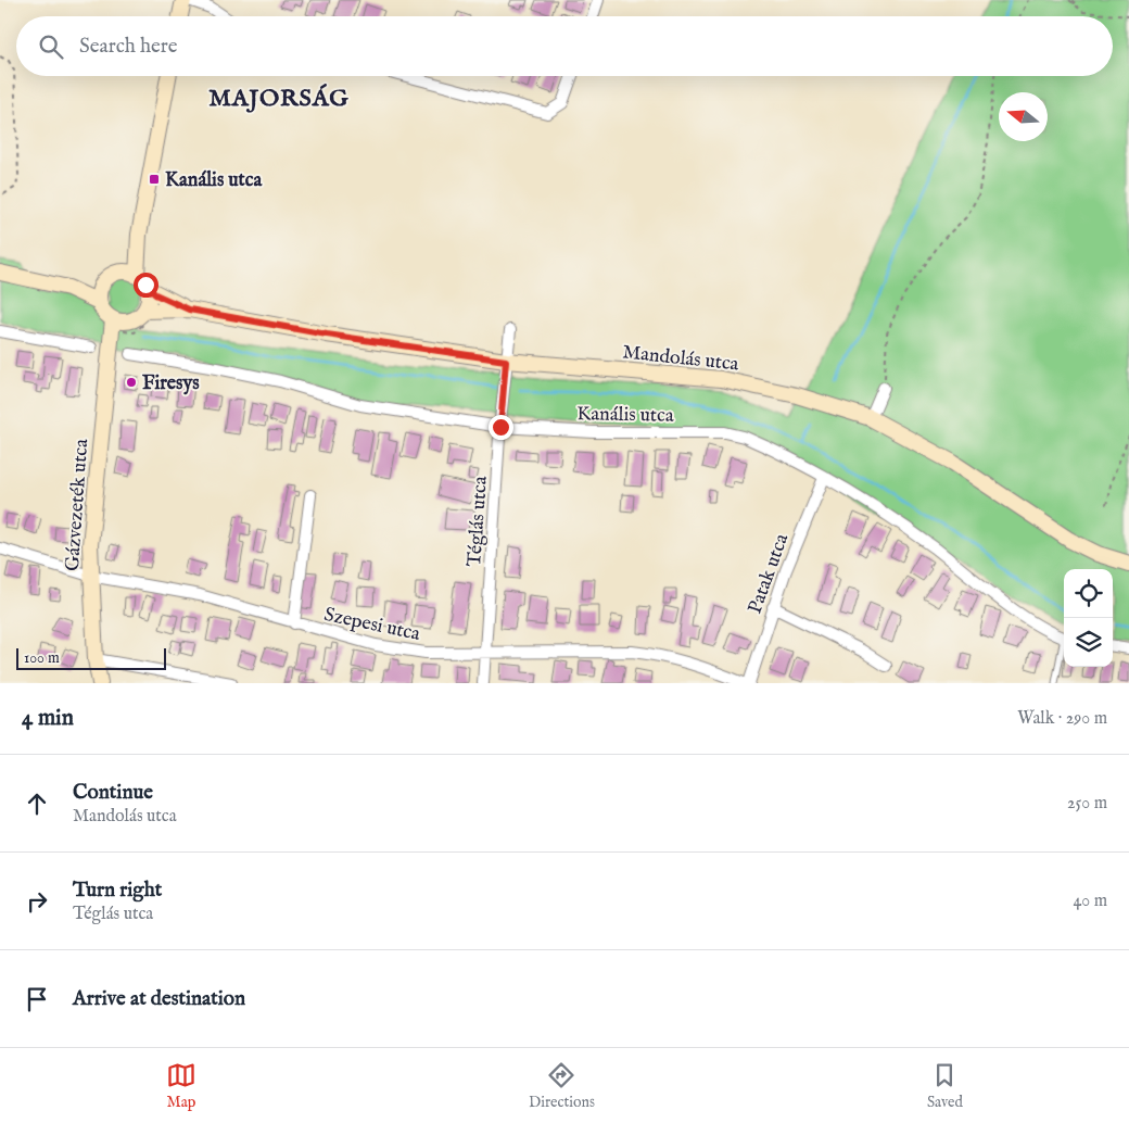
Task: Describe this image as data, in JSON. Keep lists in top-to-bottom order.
{
  "streets": {
    "street": [
      "Mandolás utca",
      "Kanális utca",
      "Gázvezeték utca",
      "Téglás utca",
      "Patak utca",
      "Szepesi utca"
    ]
  },
  "crossings": [
    ["Mandolás utca", "Gázvezeték utca"],
    ["Mandolás utca", "Téglás utca"],
    ["Kanális utca", "Téglás utca"],
    ["Kanális utca", "Patak utca"],
    ["Gázvezeték utca", "Szepesi utca"],
    ["Téglás utca", "Szepesi utca"]
  ],
  "districts": ["MAJORSÁG"],
  "places": {
    "transit": ["Kanális utca"],
    "other": ["Firesys"]
  },
  "scale_bar": "100 m",
  "north": "left",
  "page": {
    "search": "Search here",
    "scale": "100 m",
    "heading": ["4 min", "Walk · 290 m"],
    "list": [
      ["Continue", "Mandolás utca", "250 m"],
      ["Turn right", "Téglás utca", "40 m"],
      "Arrive at destination"
    ],
    "nav": ["Map", "Directions", "Saved"]
  }
}
